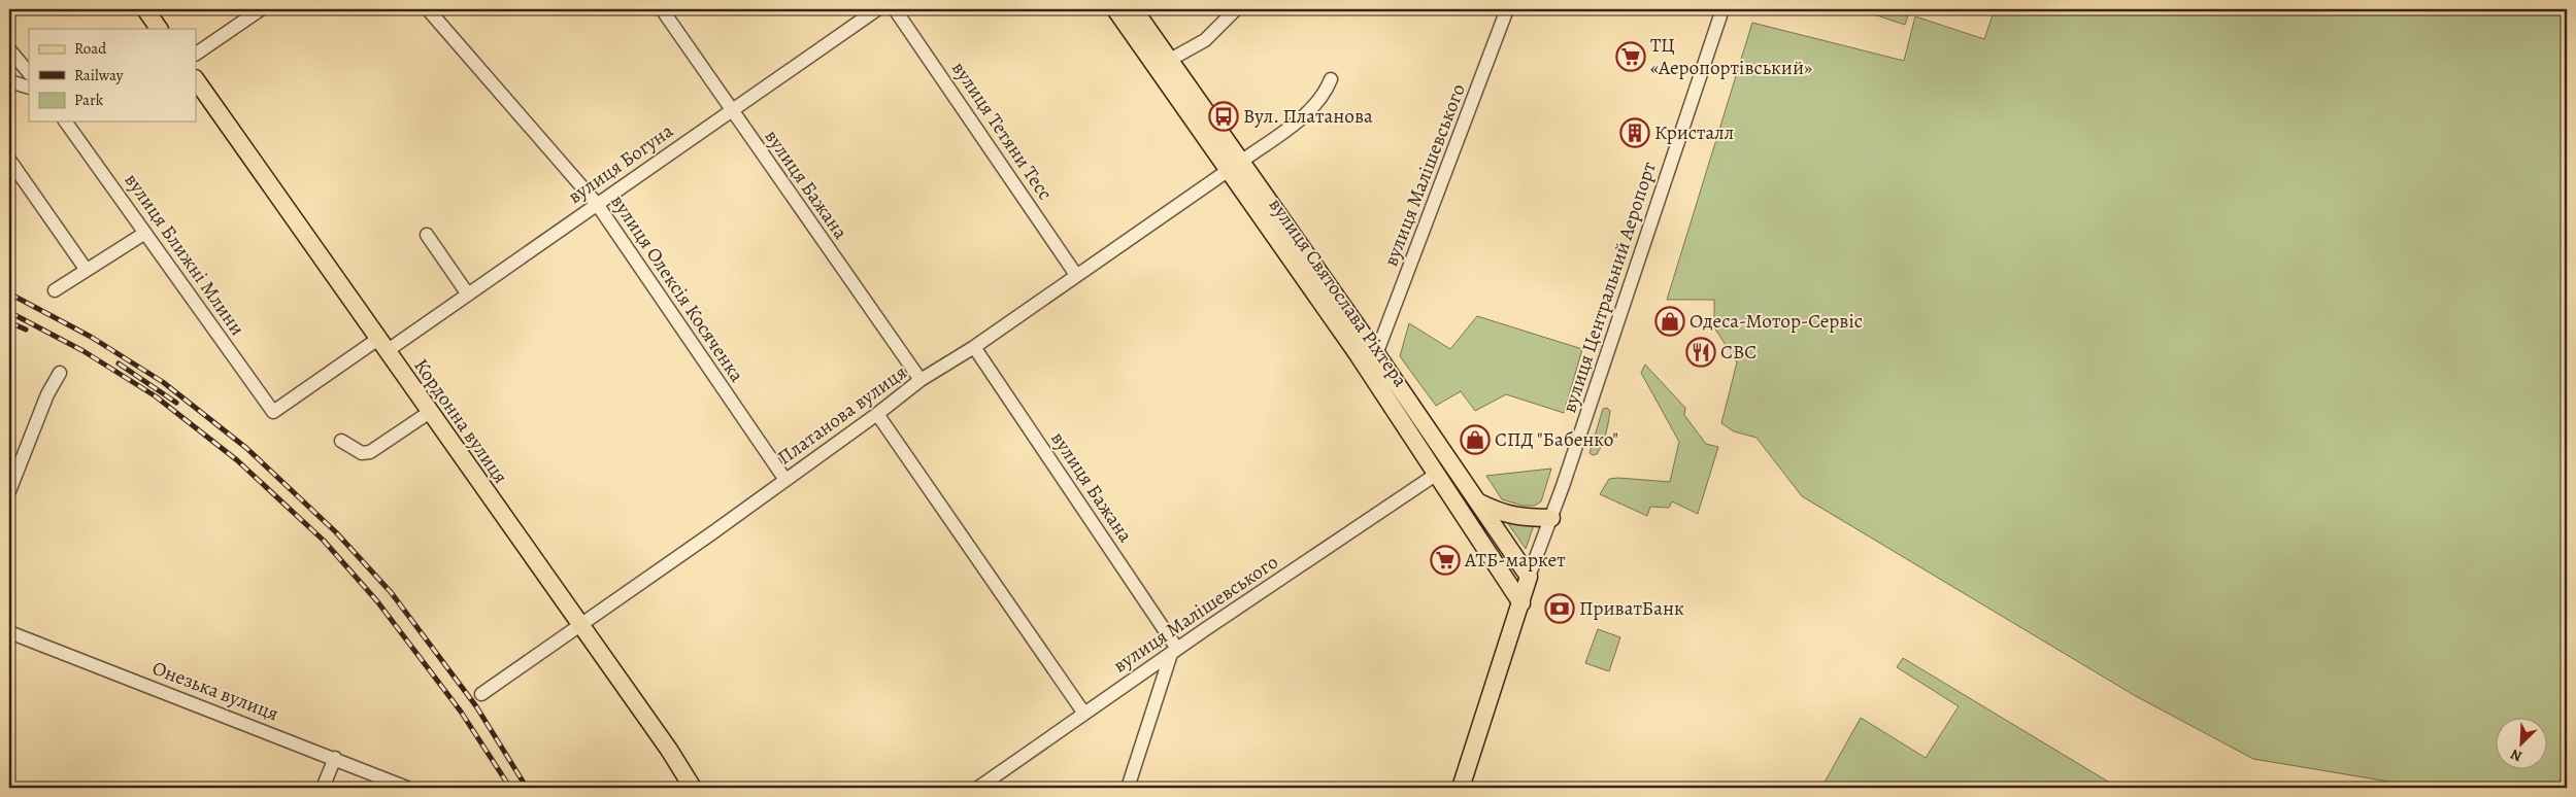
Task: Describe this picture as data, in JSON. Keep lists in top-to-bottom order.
{
  "streets": {
    "main road": ["вулиця Святослава Ріхтера", "Кордонна вулиця"],
    "street": [
      "вулиця Тетяни Тесс",
      "вулиця Богуна",
      "вулиця Малішевського",
      "вулиця Бажана",
      "вулиця Ближні Млини",
      "вулиця Центральний Аеропорт",
      "вулиця Олексія Косяченка",
      "Платанова вулиця",
      "Онезька вулиця"
    ]
  },
  "crossings": [
    ["вулиця Тетяни Тесс", "Платанова вулиця"],
    ["вулиця Богуна", "вулиця Бажана"],
    ["вулиця Богуна", "вулиця Ближні Млини"],
    ["вулиця Богуна", "вулиця Олексія Косяченка"],
    ["вулиця Богуна", "Кордонна вулиця"],
    ["вулиця Малішевського", "вулиця Бажана"],
    ["вулиця Малішевського", "вулиця Святослава Ріхтера"],
    ["вулиця Бажана", "Платанова вулиця"],
    ["вулиця Центральний Аеропорт", "вулиця Святослава Ріхтера"],
    ["вулиця Олексія Косяченка", "Платанова вулиця"],
    ["вулиця Святослава Ріхтера", "Платанова вулиця"],
    ["Платанова вулиця", "Кордонна вулиця"]
  ],
  "places": {
    "supermarket": ["ТЦ «Аеропортівський»", "АТБ-маркет"],
    "bus stop": ["Вул. Платанова"],
    "building": ["Кристалл"],
    "shop": ["Одеса-Мотор-Сервіс", "СПД \"Бабенко\""],
    "restaurant": ["СВС"],
    "bank": ["ПриватБанк"]
  },
  "legend": ["Road", "Railway", "Park"],
  "north": "bottom left"
}
